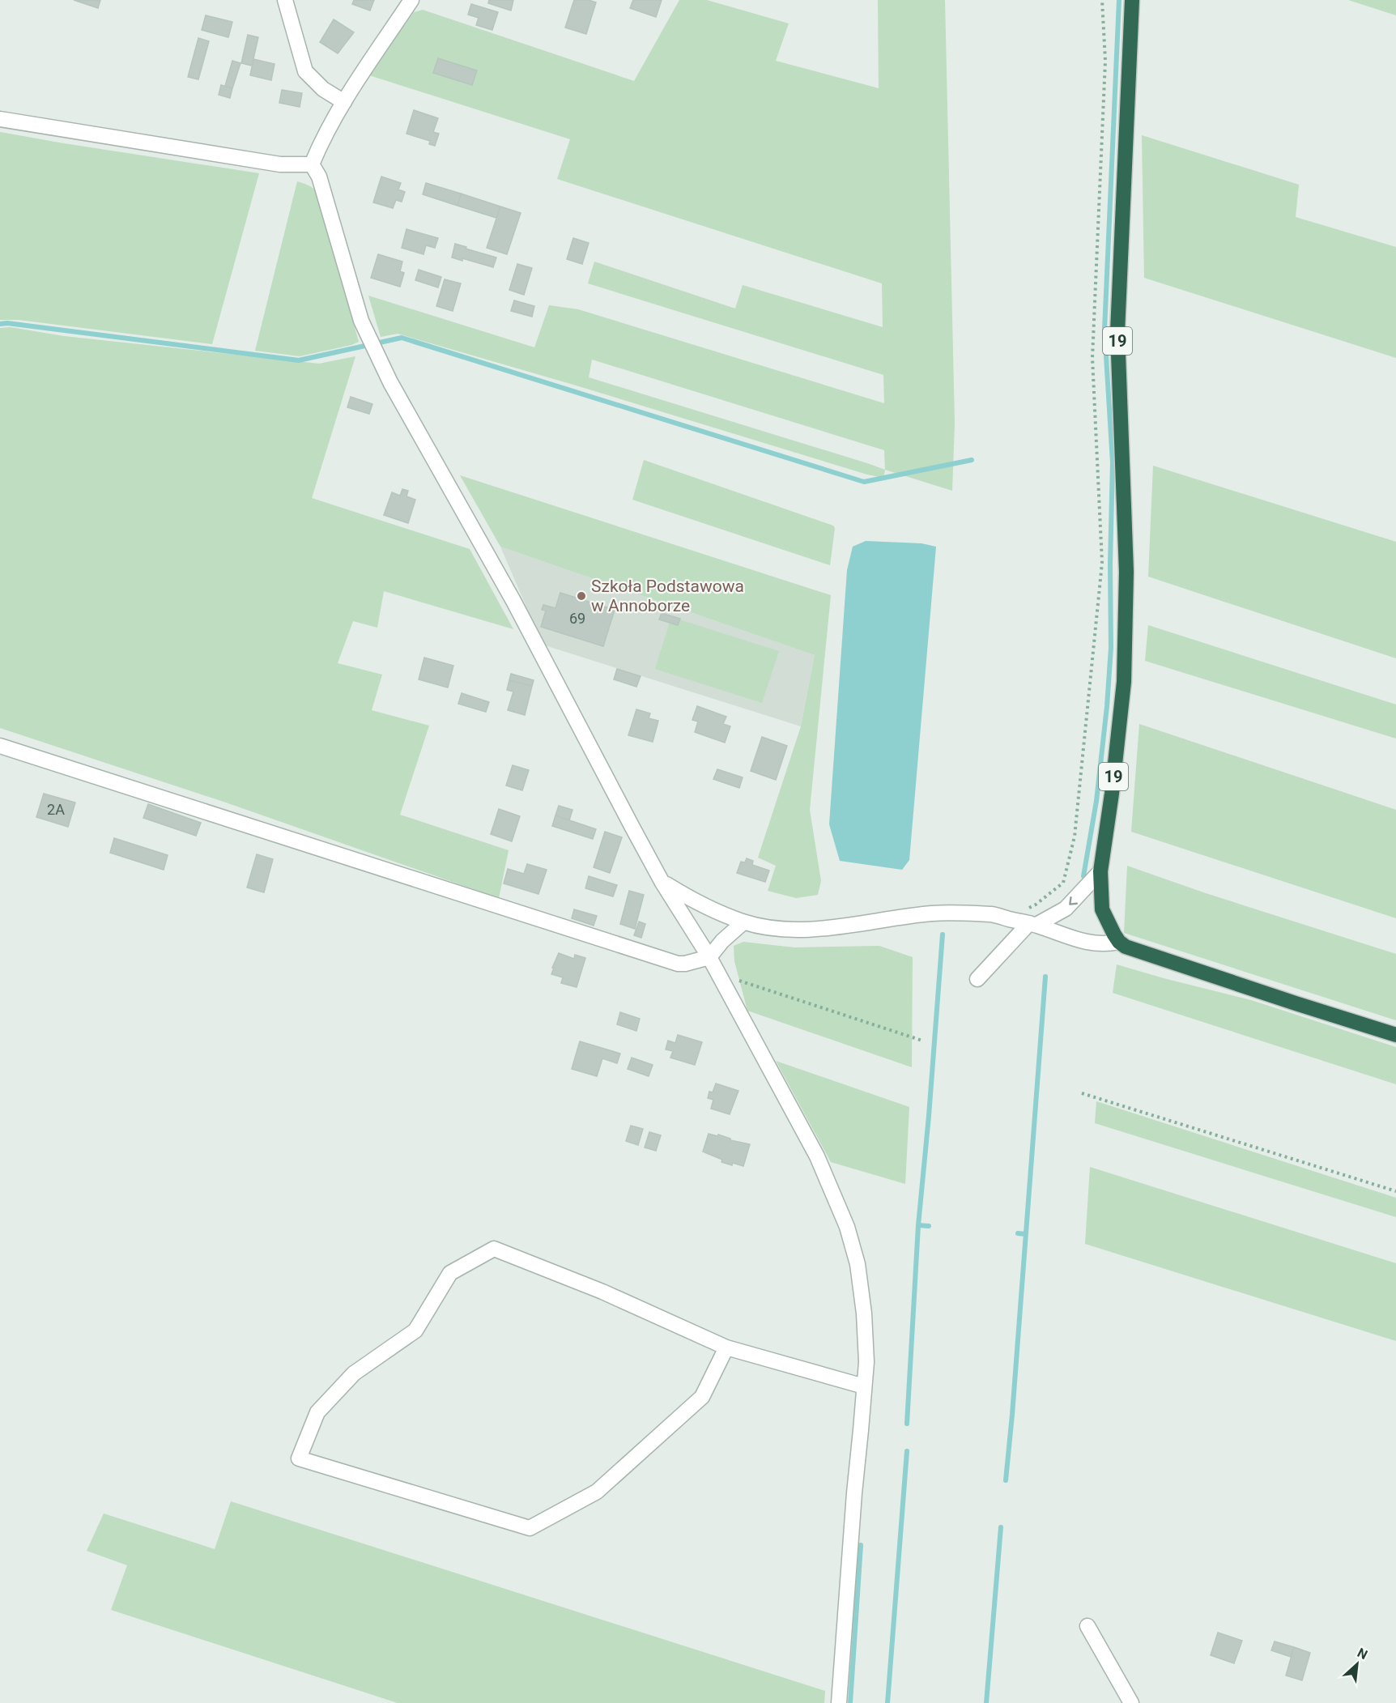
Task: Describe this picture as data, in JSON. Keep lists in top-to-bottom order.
{
  "streets": {
    "highway": ["19"]
  },
  "places": ["Szkoła Podstawowa w Annoborze"],
  "house_numbers": ["69", "2A"],
  "north": "top right"
}
